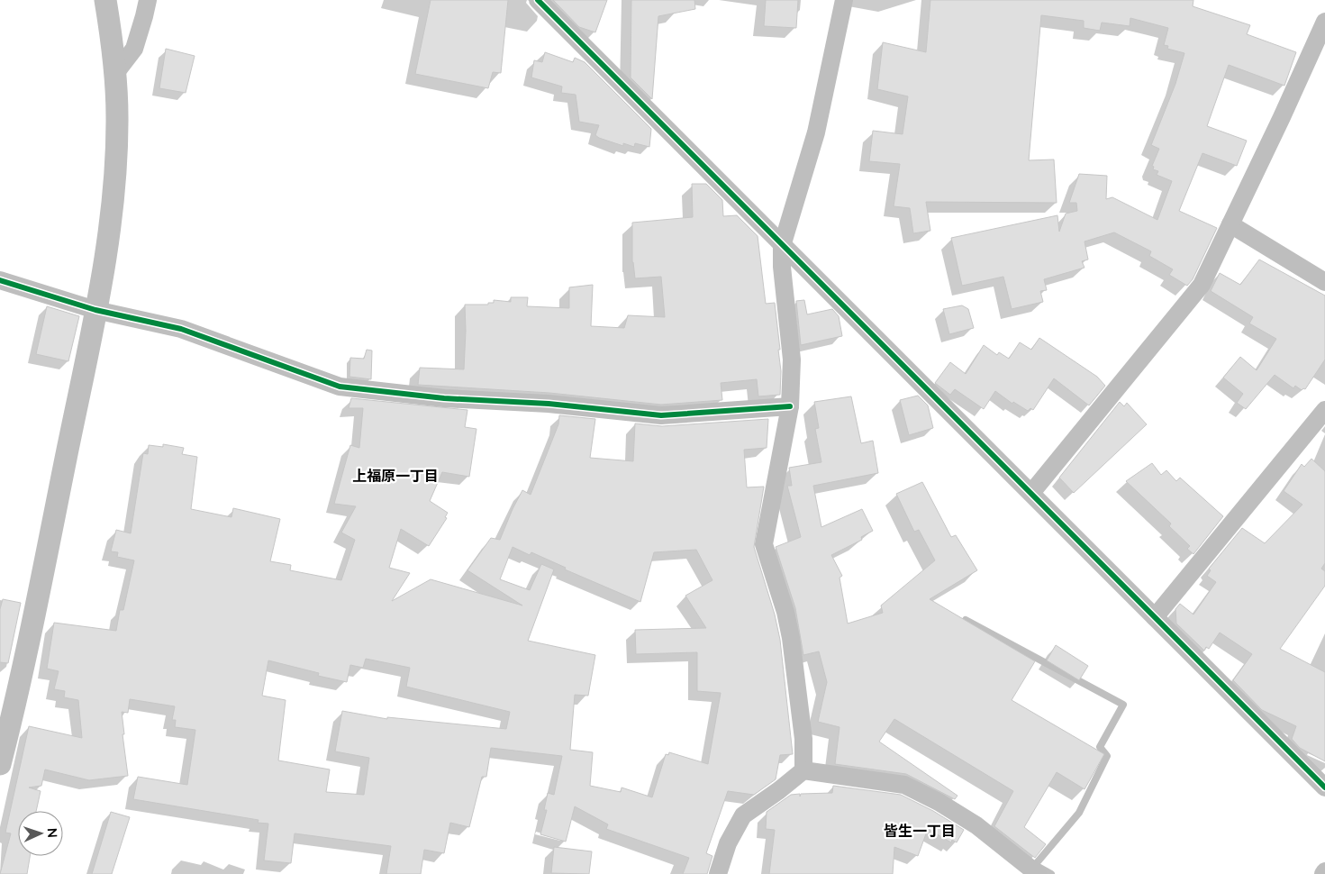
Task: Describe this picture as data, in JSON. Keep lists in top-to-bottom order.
{
  "districts": ["上福原一丁目", "皆生一丁目"],
  "north": "right"
}
